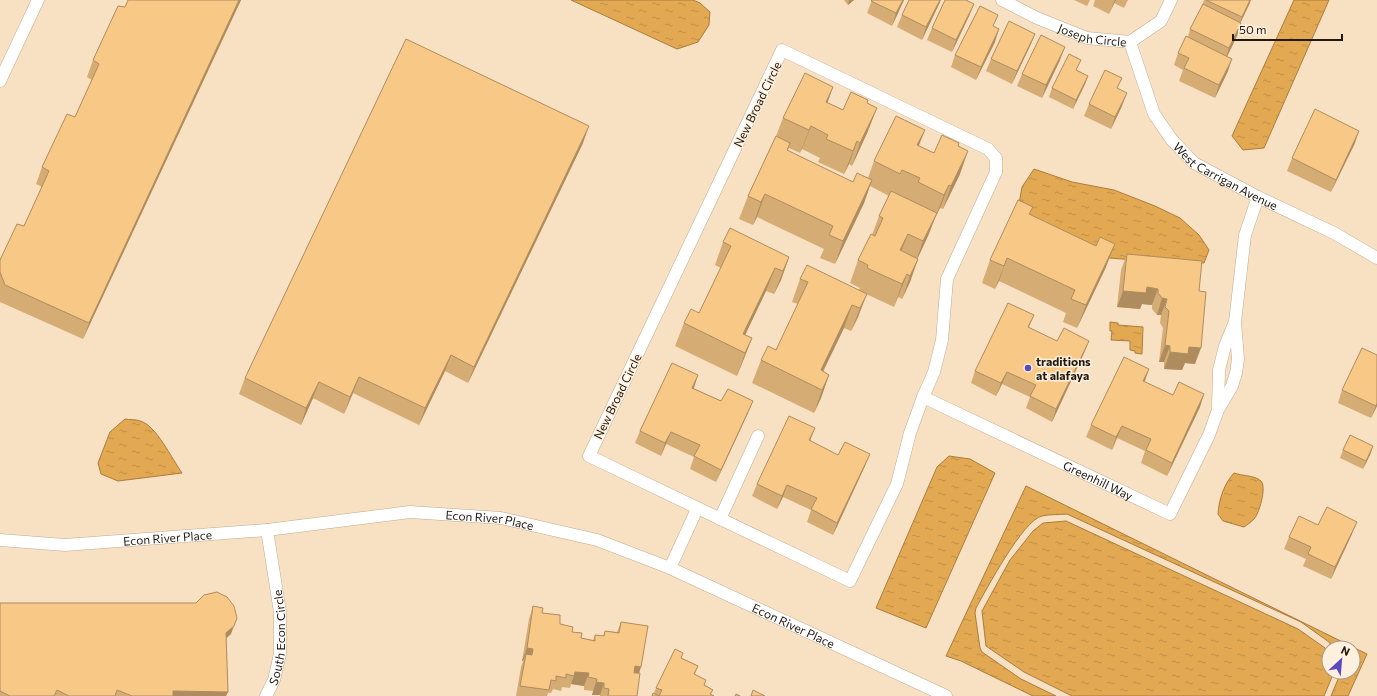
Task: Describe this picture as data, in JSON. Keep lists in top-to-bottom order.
{
  "streets": {
    "street": [
      "Joseph Circle",
      "New Broad Circle",
      "West Carrigan Avenue",
      "Greenhill Way",
      "Econ River Place",
      "South Econ Circle"
    ]
  },
  "crossings": [
    ["Joseph Circle", "West Carrigan Avenue"],
    ["New Broad Circle", "Greenhill Way"],
    ["West Carrigan Avenue", "Greenhill Way"],
    ["Econ River Place", "South Econ Circle"]
  ],
  "places": ["traditions at alafaya"],
  "scale_bar": "50 m",
  "north": "top right"
}
